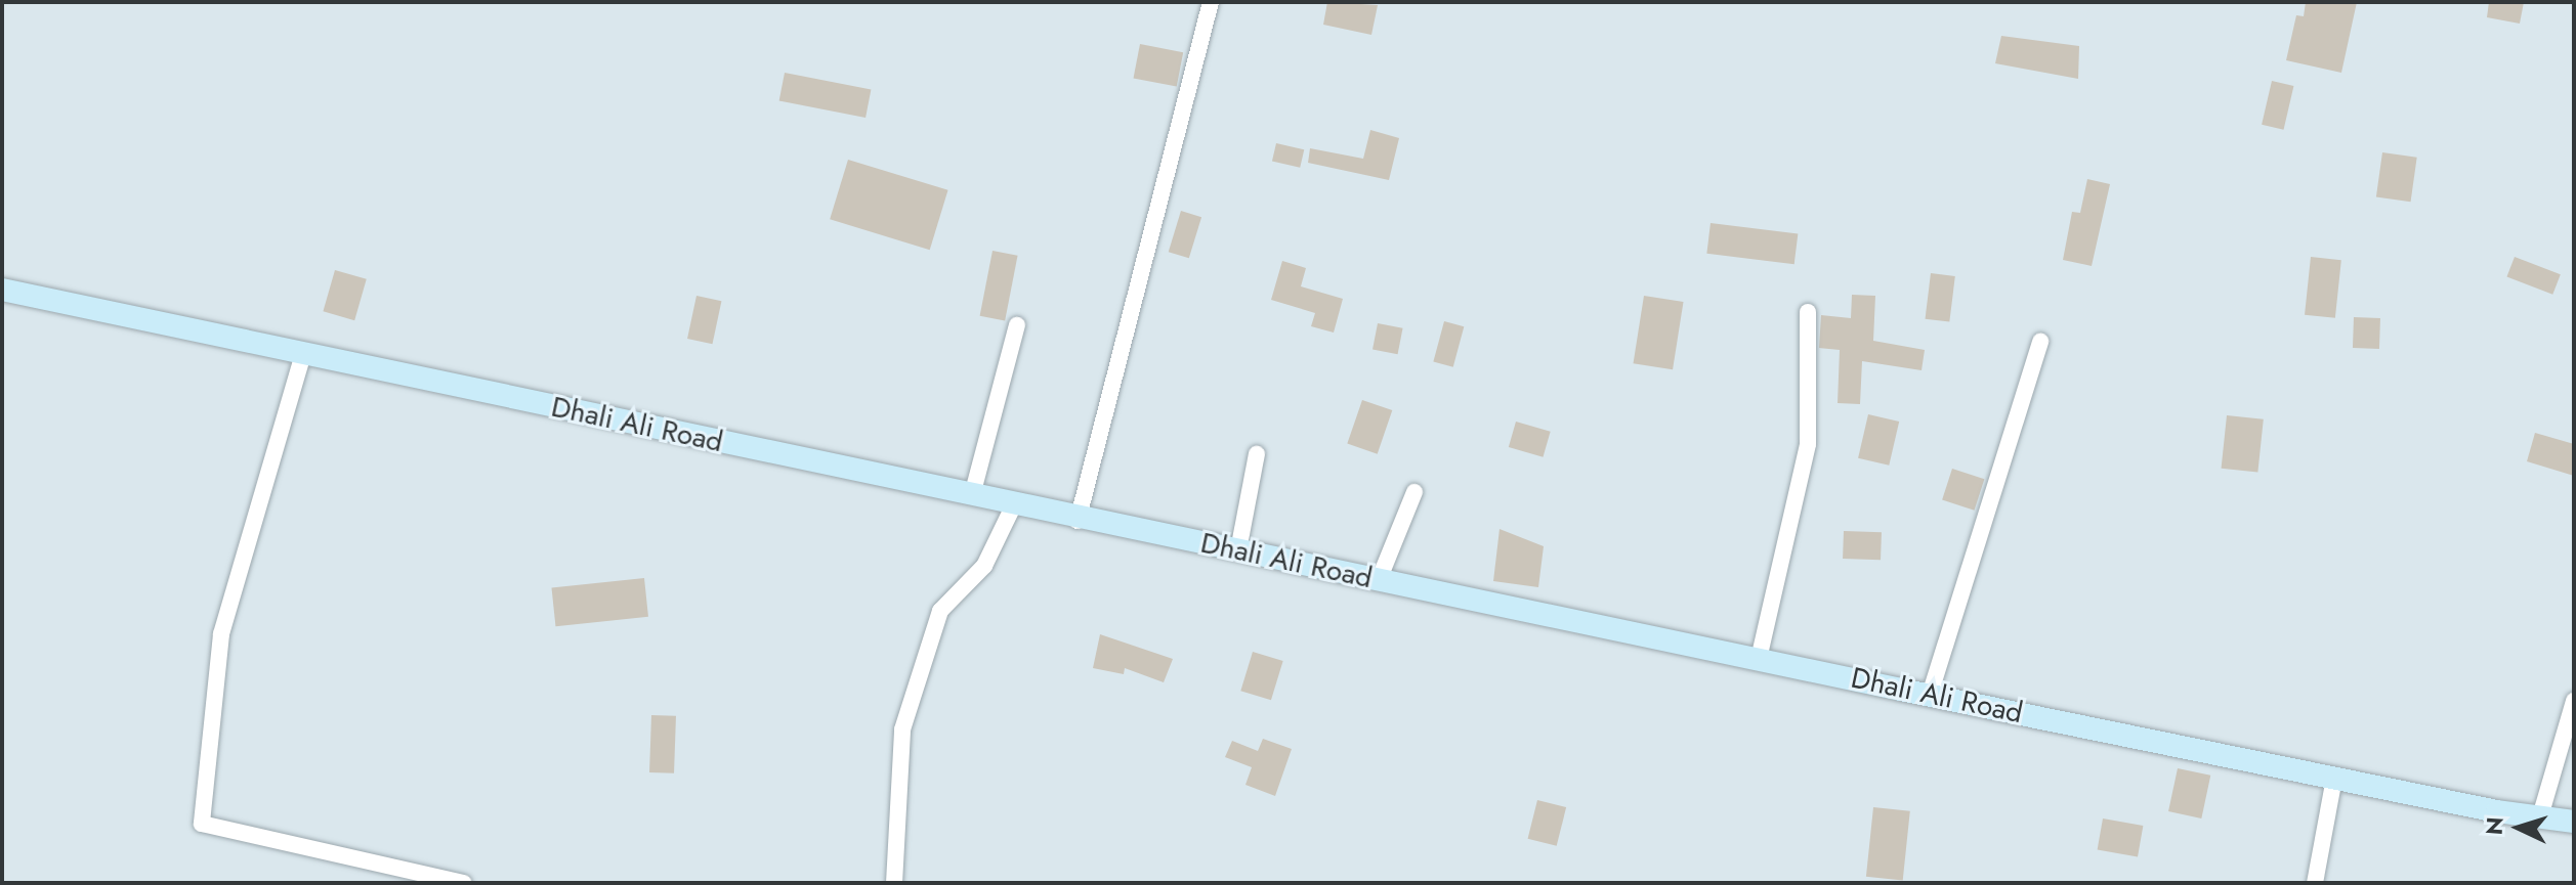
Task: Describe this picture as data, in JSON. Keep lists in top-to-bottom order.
{
  "streets": {
    "street": ["Dhali Ali Road"]
  },
  "north": "left"
}
